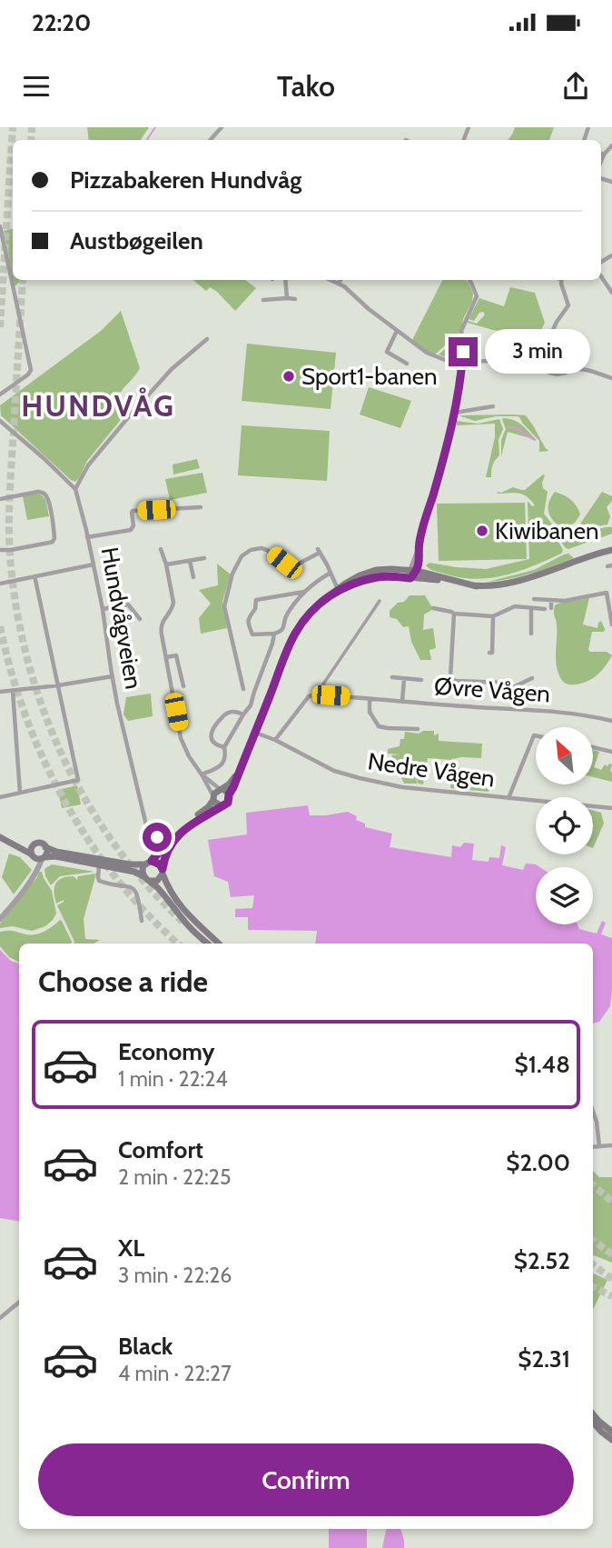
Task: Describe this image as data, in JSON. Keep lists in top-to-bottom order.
{
  "streets": {
    "street": ["Hundvågveien", "Øvre Vågen", "Nedre Vågen"]
  },
  "crossings": [
    ["Øvre Vågen", "Nedre Vågen"]
  ],
  "districts": ["HUNDVÅG"],
  "places": ["Sport1-banen", "Kiwibanen"],
  "north": "top left",
  "page": {
    "status": "22:20",
    "header": "Tako",
    "banner": ["Pizzabakeren Hundvåg", "Austbøgeilen"],
    "bubble": "3 min",
    "heading": "Choose a ride",
    "list": [
      {
        "name": "Economy",
        "note": "1 min · 22:24",
        "value": "$1.48"
      },
      {
        "name": "Comfort",
        "note": "2 min · 22:25",
        "value": "$2.00"
      },
      {
        "name": "XL",
        "note": "3 min · 22:26",
        "value": "$2.52"
      },
      {
        "name": "Black",
        "note": "4 min · 22:27",
        "value": "$2.31"
      }
    ],
    "buttons": "Confirm"
  }
}
